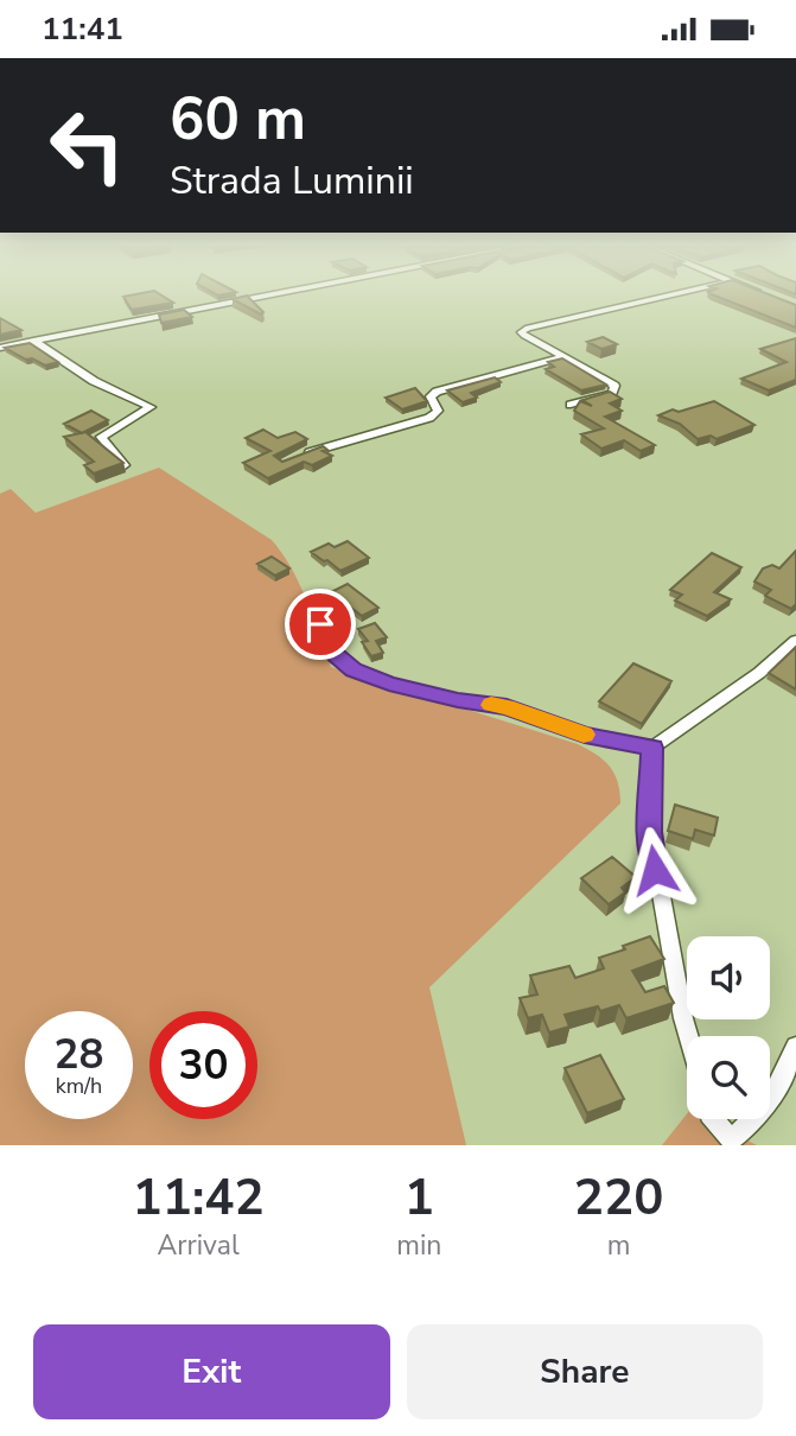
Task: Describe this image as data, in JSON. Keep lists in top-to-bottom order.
{
  "page": {
    "status": "11:41",
    "turn": ["60 m", "Strada Luminii"],
    "speed": "28 km/h",
    "limit": "30",
    "eta": [
      "11:42",
      "Arrival",
      "1",
      "min",
      "220",
      "m"
    ],
    "buttons": ["Exit", "Share"]
  }
}
